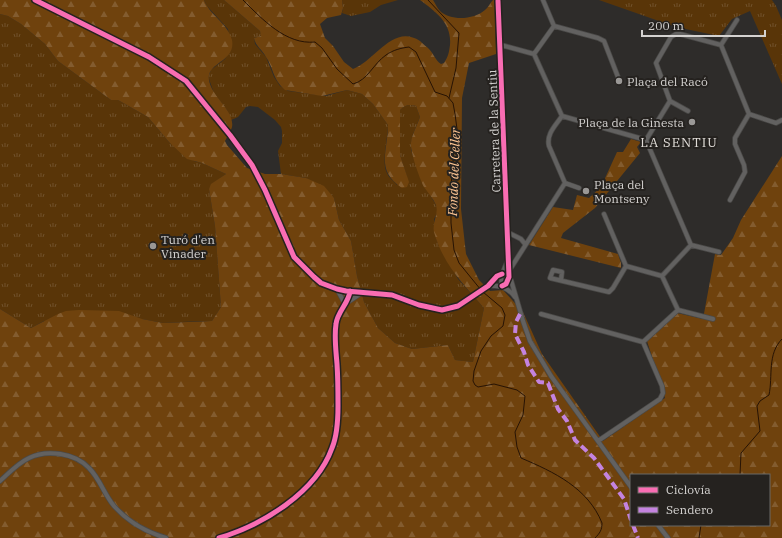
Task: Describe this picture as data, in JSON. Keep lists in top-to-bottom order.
{
  "streets": {
    "street": ["Carretera de la Sentiu"]
  },
  "districts": ["LA SENTIU"],
  "water": ["Fondo del Celler"],
  "places": [
    "Plaça del Racó",
    "Plaça de la Ginesta",
    "Plaça del Montseny",
    "Turó d'en Vinader"
  ],
  "legend": ["Ciclovía", "Sendero"],
  "scale_bar": "200 m"
}
